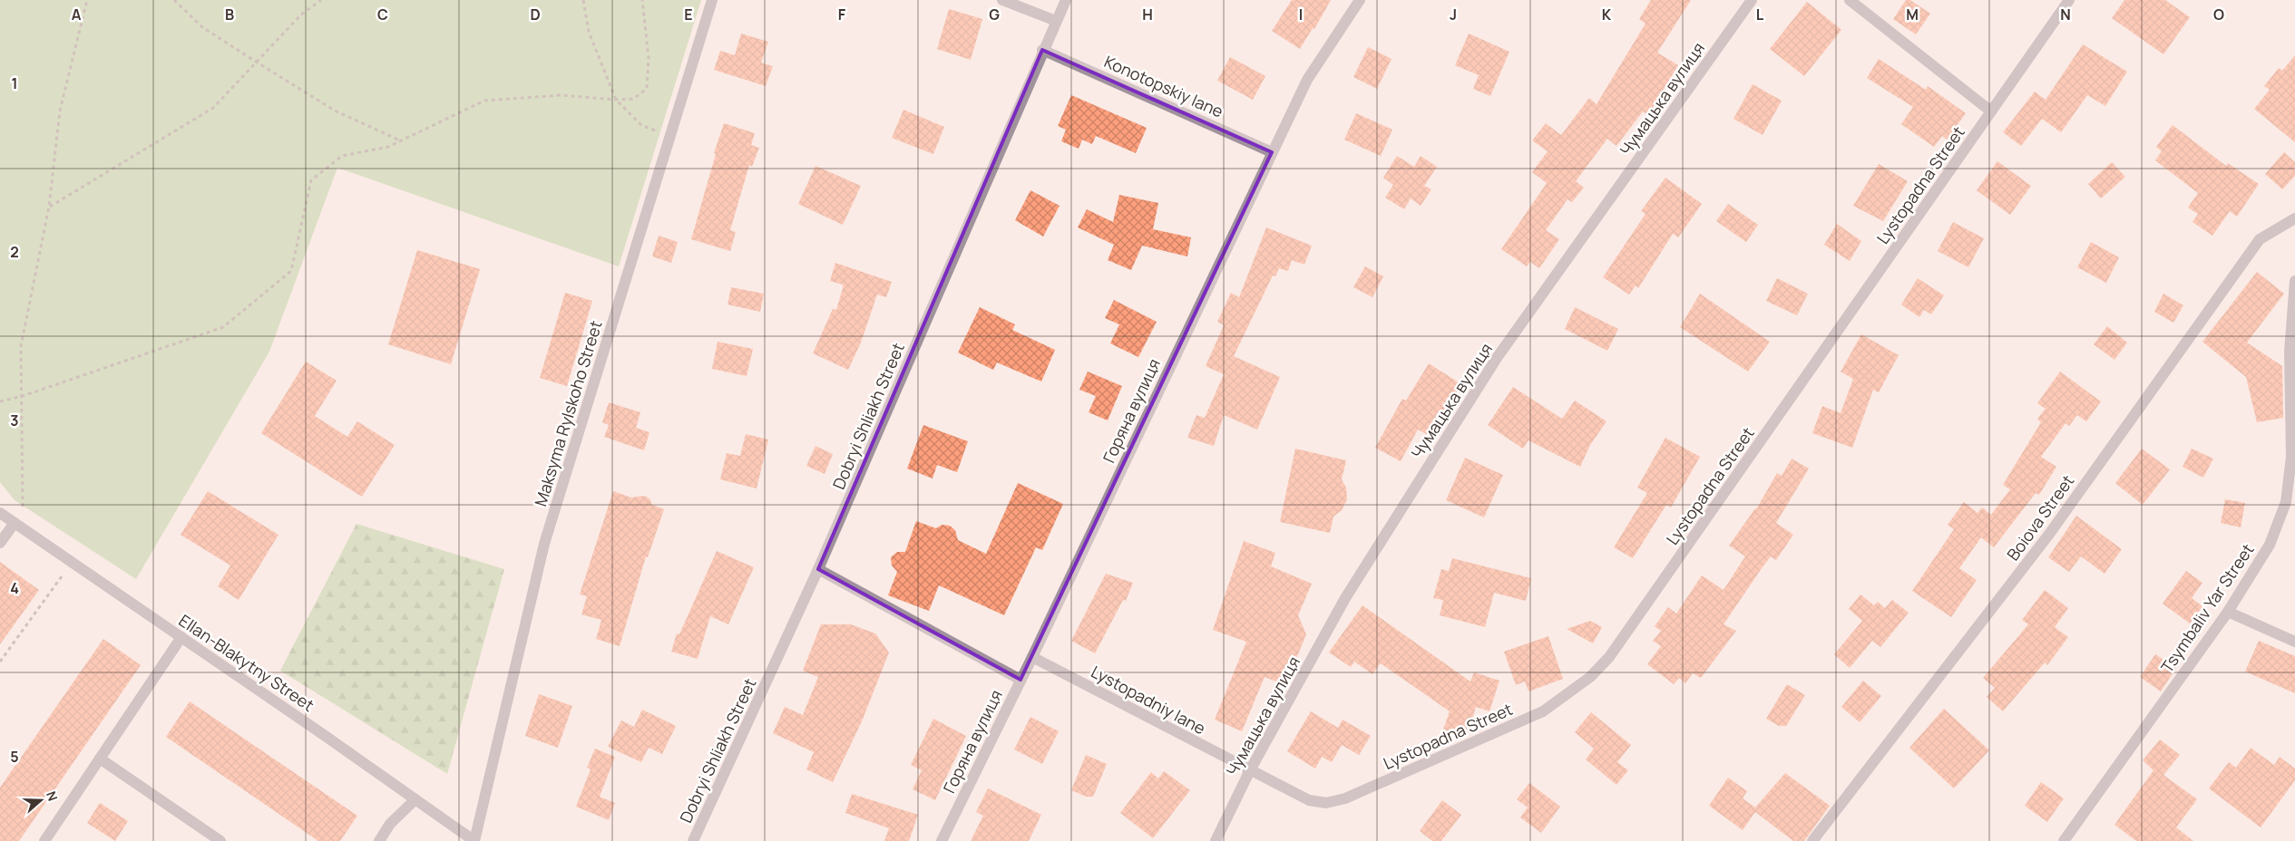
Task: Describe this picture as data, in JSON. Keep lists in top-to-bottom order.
{
  "streets": {
    "street": [
      "Konotopskiy lane",
      "Чумацька вулиця",
      "Lystopadna Street",
      "Горяна вулиця",
      "Maksyma Rylskoho Street",
      "Dobryi Shliakh Street",
      "Boiova Street",
      "Tsymbaliv Yar Street",
      "Ellan-Blakytny Street",
      "Lystopadniy lane"
    ]
  },
  "crossings": [
    ["Konotopskiy lane", "Горяна вулиця"],
    ["Konotopskiy lane", "Dobryi Shliakh Street"],
    ["Чумацька вулиця", "Lystopadna Street"],
    ["Чумацька вулиця", "Lystopadniy lane"],
    ["Lystopadna Street", "Lystopadniy lane"],
    ["Горяна вулиця", "Lystopadniy lane"],
    ["Maksyma Rylskoho Street", "Ellan-Blakytny Street"]
  ],
  "north": "right",
  "grid": {
    "columns": [
      "A",
      "B",
      "C",
      "D",
      "E",
      "F",
      "G",
      "H",
      "I",
      "J",
      "K",
      "L",
      "M",
      "N",
      "O"
    ],
    "rows": [
      "1",
      "2",
      "3",
      "4",
      "5"
    ]
  }
}
